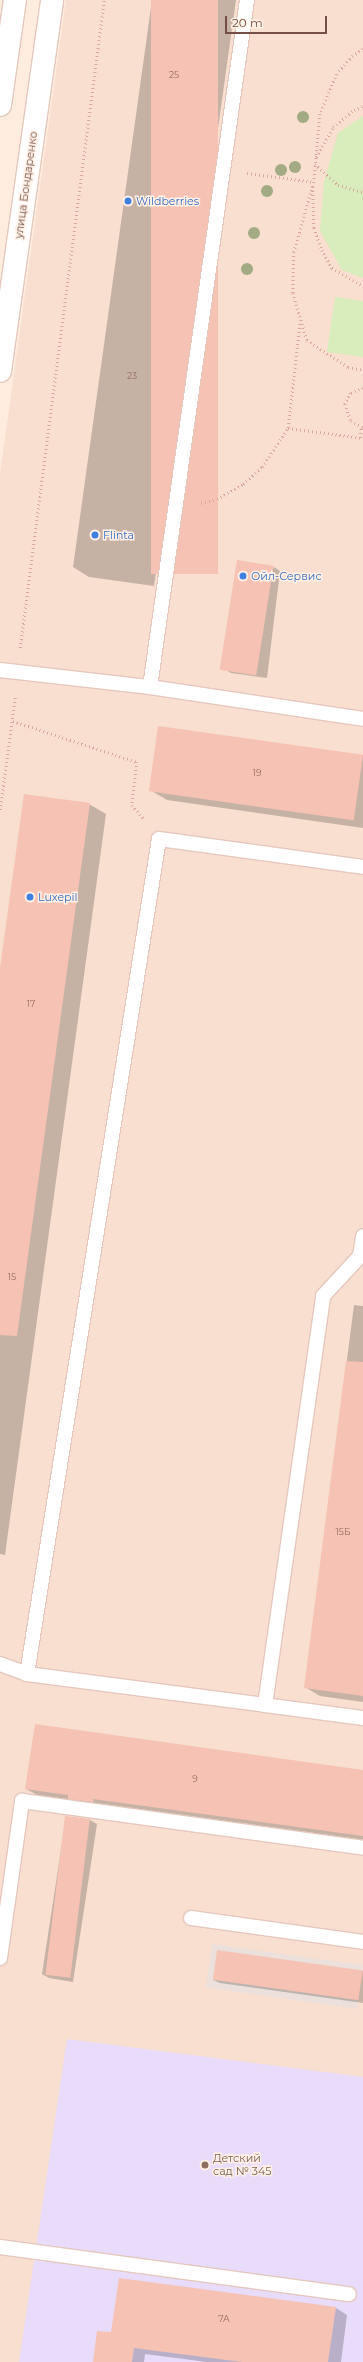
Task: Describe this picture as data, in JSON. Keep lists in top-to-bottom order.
{
  "streets": {
    "street": ["улица Бондаренко"]
  },
  "places": [
    "Wildberries",
    "Flinta",
    "Ойл-Сервис",
    "Luxepil",
    "Детский сад № 345"
  ],
  "house_numbers": [
    "25",
    "23",
    "19",
    "17",
    "15",
    "15Б",
    "9",
    "7А"
  ],
  "scale_bar": "20 m"
}
